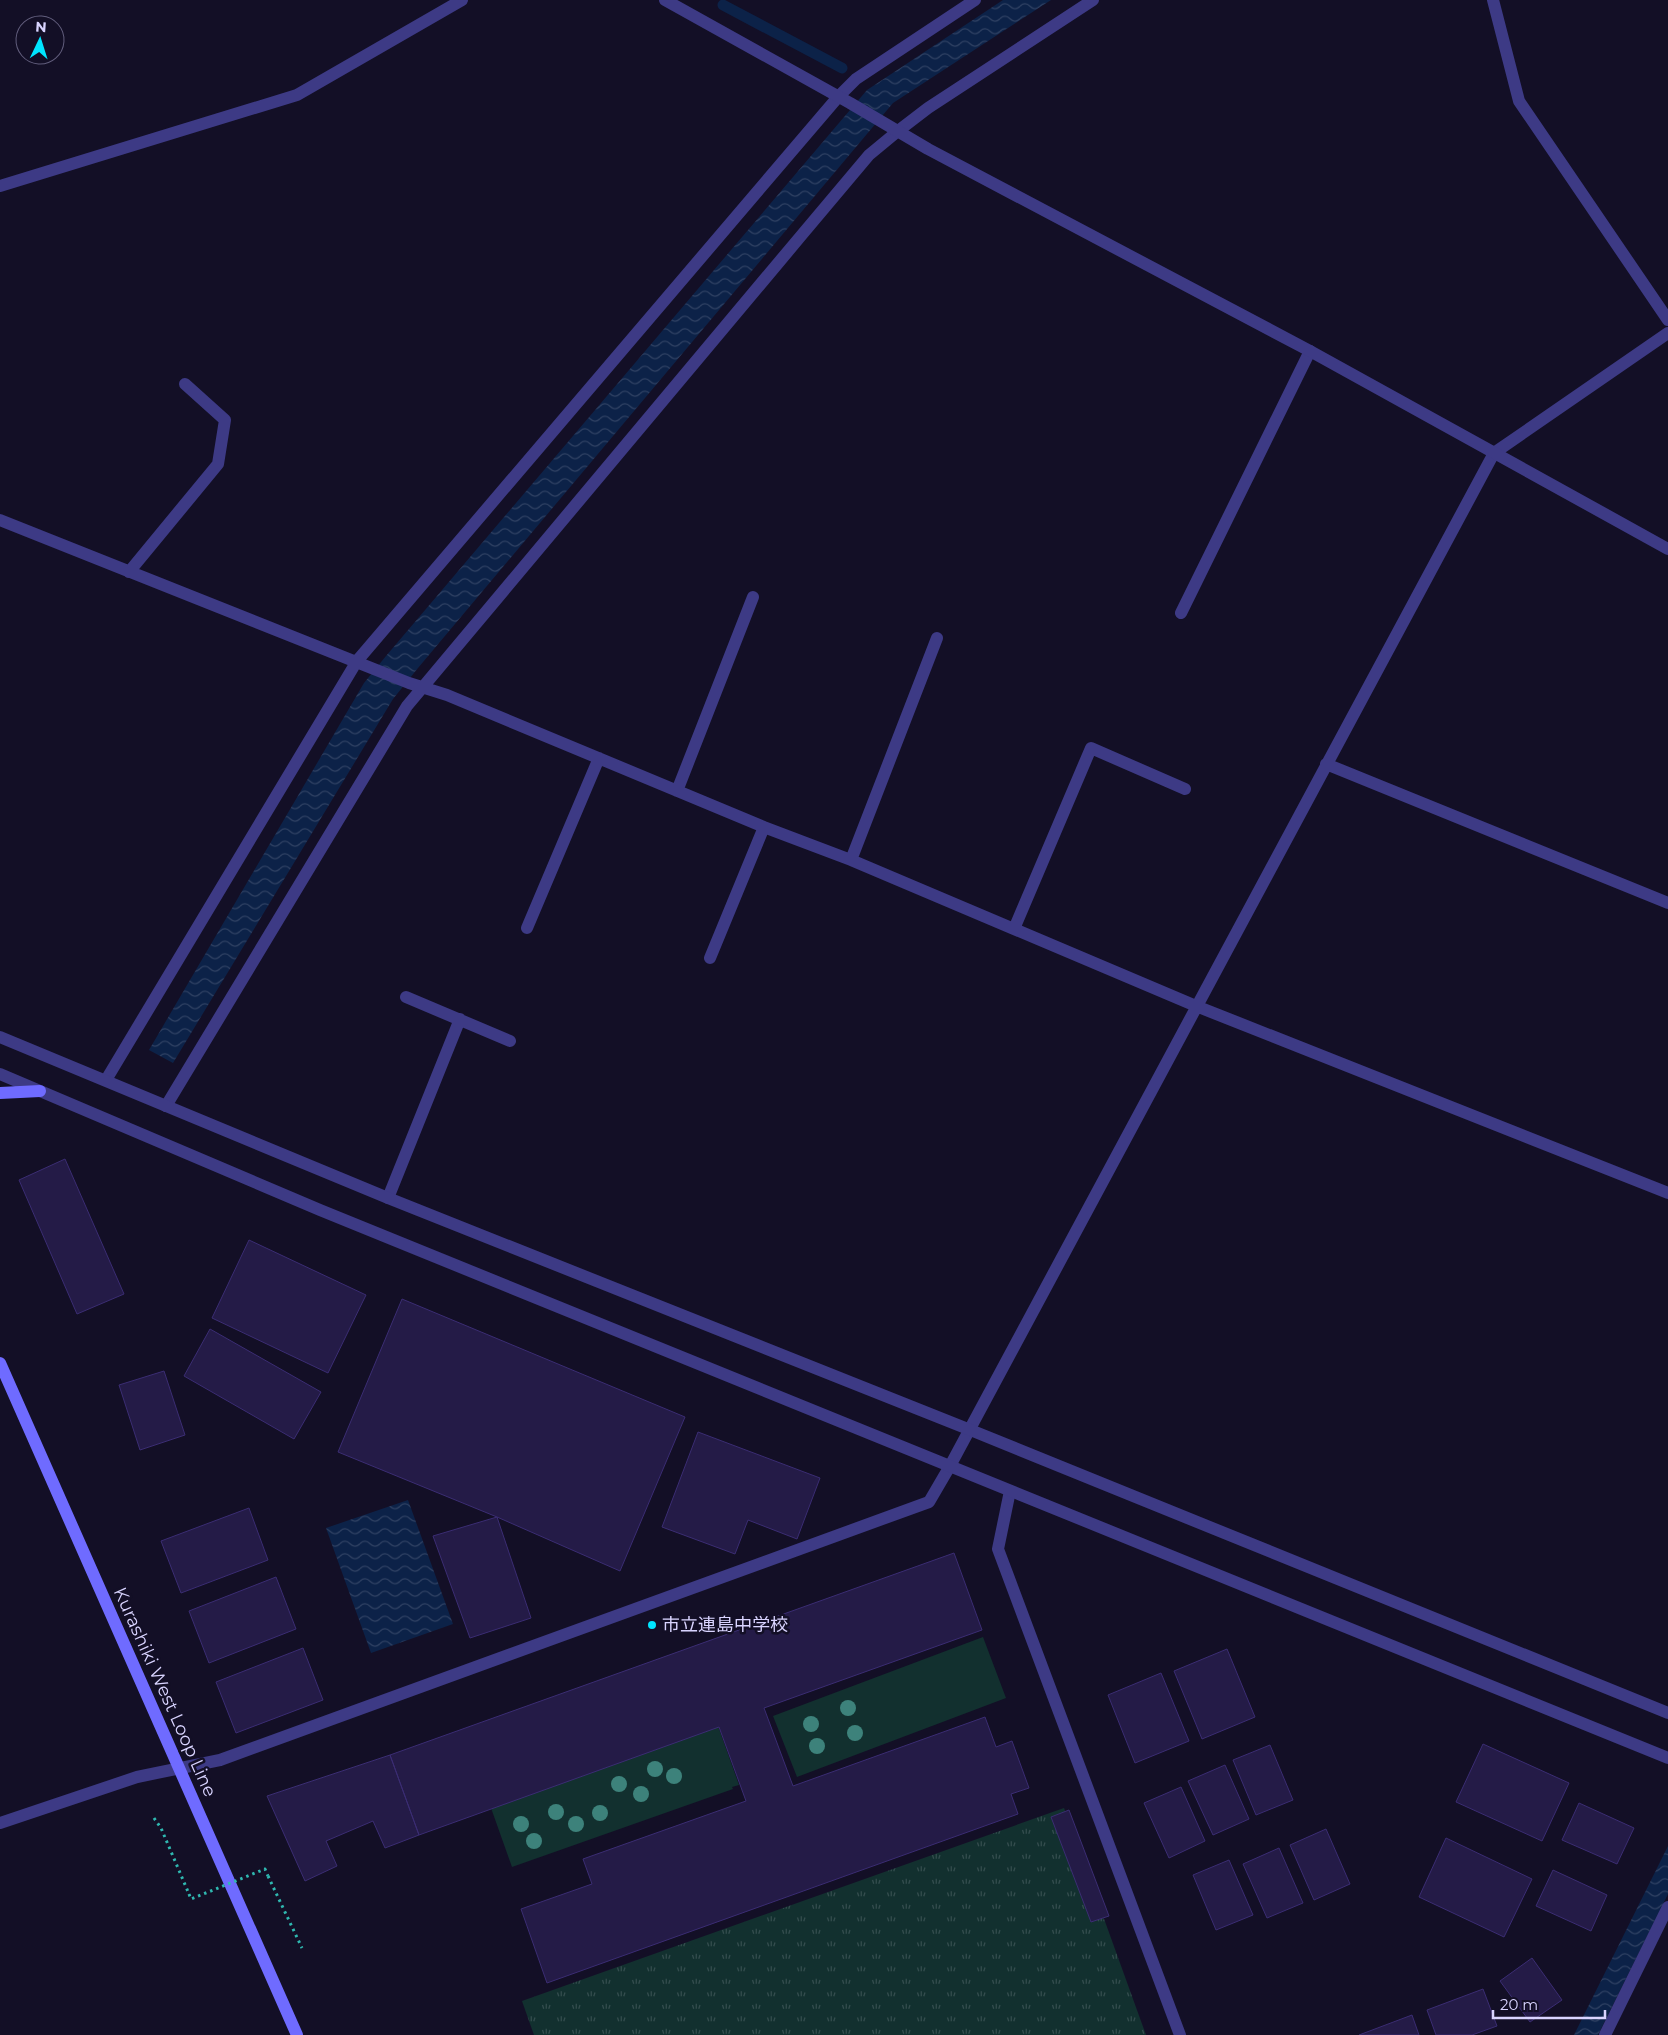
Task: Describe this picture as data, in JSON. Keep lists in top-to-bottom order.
{
  "streets": {
    "main road": ["Kurashiki West Loop Line"]
  },
  "places": ["市立連島中学校"],
  "scale_bar": "20 m",
  "north": "top"
}
